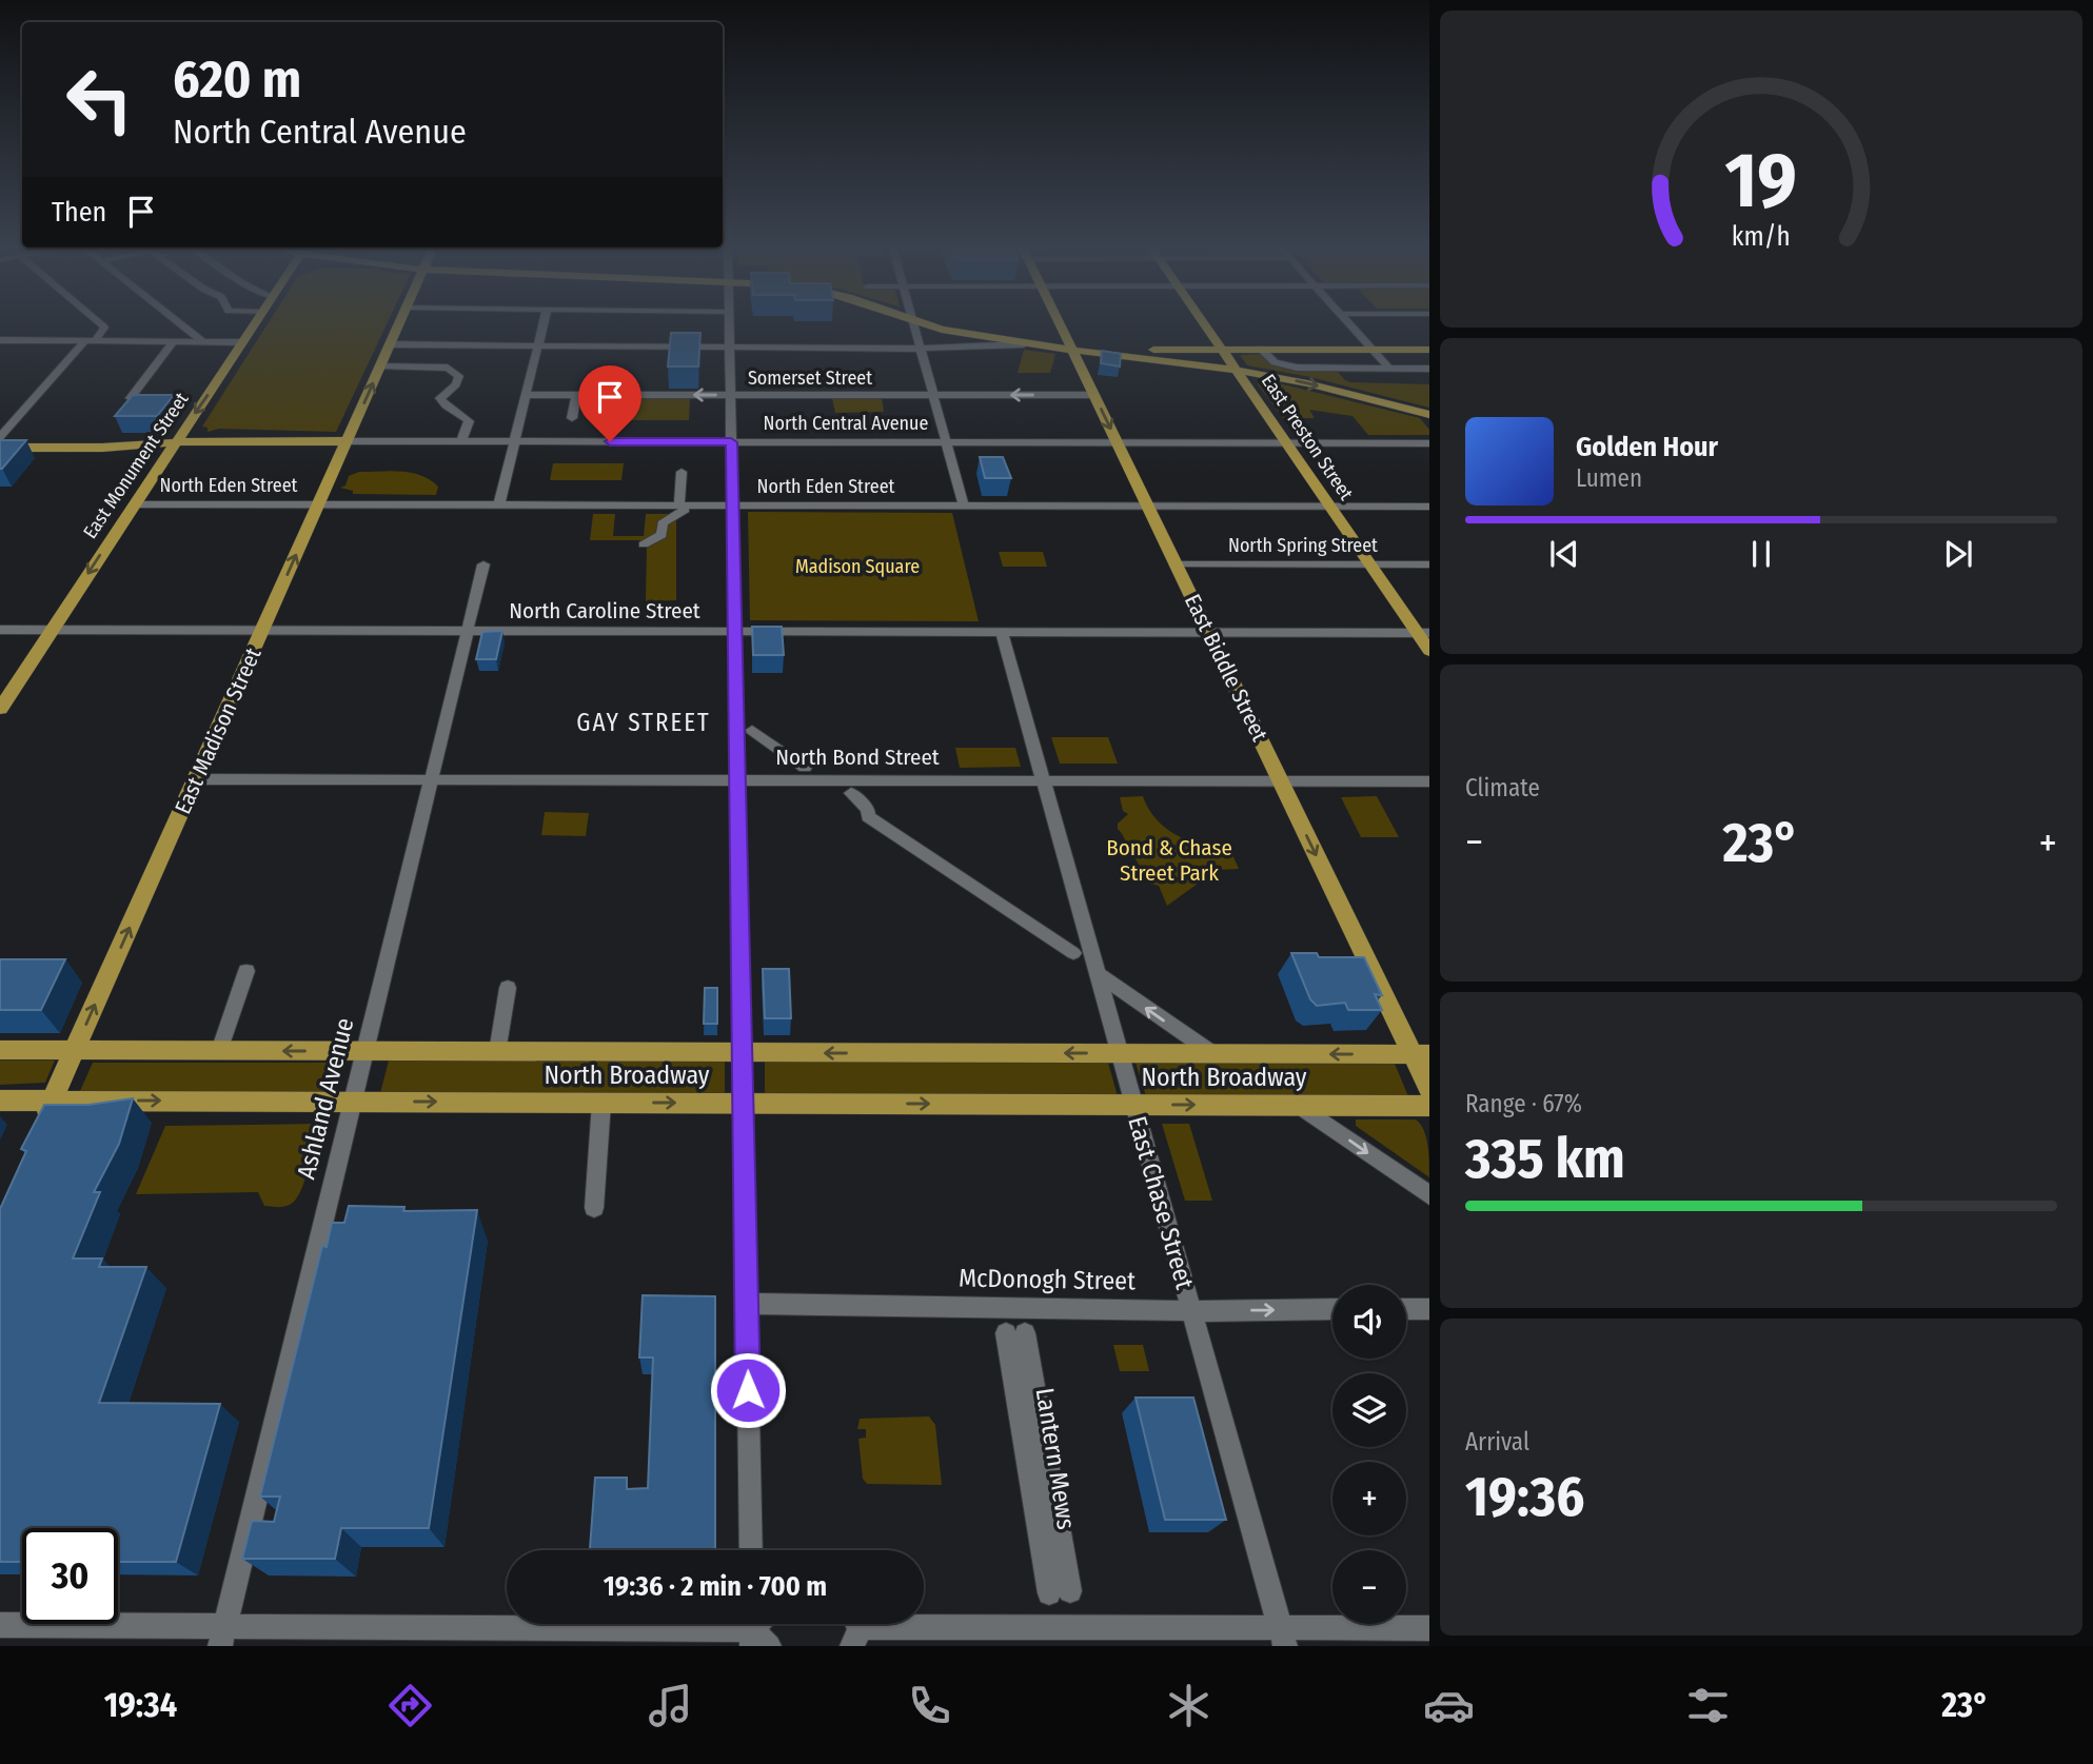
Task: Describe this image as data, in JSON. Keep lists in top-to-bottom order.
{
  "streets": {
    "main road": [
      "North Central Avenue",
      "East Preston Street",
      "East Monument Street",
      "East Biddle Street",
      "East Madison Street",
      "North Broadway"
    ],
    "street": [
      "Somerset Street",
      "North Eden Street",
      "North Spring Street",
      "North Caroline Street",
      "North Bond Street",
      "Ashland Avenue",
      "East Chase Street",
      "McDonogh Street",
      "Lantern Mews"
    ]
  },
  "crossings": [
    ["Somerset Street", "East Biddle Street"],
    ["North Central Avenue", "East Preston Street"],
    ["North Central Avenue", "East Monument Street"],
    ["North Central Avenue", "East Biddle Street"],
    ["North Central Avenue", "East Madison Street"],
    ["East Preston Street", "North Eden Street"],
    ["East Preston Street", "North Spring Street"],
    ["East Preston Street", "North Caroline Street"],
    ["East Monument Street", "North Eden Street"],
    ["East Monument Street", "North Caroline Street"],
    ["North Eden Street", "East Biddle Street"],
    ["North Eden Street", "East Madison Street"],
    ["North Spring Street", "East Biddle Street"],
    ["North Caroline Street", "East Biddle Street"],
    ["North Caroline Street", "East Madison Street"],
    ["North Caroline Street", "Ashland Avenue"],
    ["North Caroline Street", "East Chase Street"],
    ["East Biddle Street", "North Bond Street"],
    ["East Biddle Street", "North Broadway"],
    ["East Madison Street", "North Bond Street"],
    ["East Madison Street", "North Broadway"],
    ["North Bond Street", "Ashland Avenue"],
    ["North Bond Street", "East Chase Street"],
    ["North Broadway", "Ashland Avenue"],
    ["North Broadway", "East Chase Street"],
    ["East Chase Street", "McDonogh Street"]
  ],
  "one_way": ["East Monument Street", "East Biddle Street", "East Madison Street"],
  "districts": ["GAY STREET"],
  "parks": ["Madison Square", "Bond & Chase Street Park"],
  "page": {
    "turn": ["620 m", "North Central Avenue"],
    "then": "Then",
    "song": ["Golden Hour", "Lumen"],
    "tile": [
      "Climate",
      ["Range · 67%", "335 km"],
      ["Arrival", "19:36"]
    ],
    "heat": ["−", "23°", "+"],
    "map_buttons": ["+", "−"],
    "limit": "30",
    "trip": "19:36 · 2 min · 700 m",
    "tabs": ["19:34", "23°"],
    "gauge": ["19", "km/h"]
  }
}
